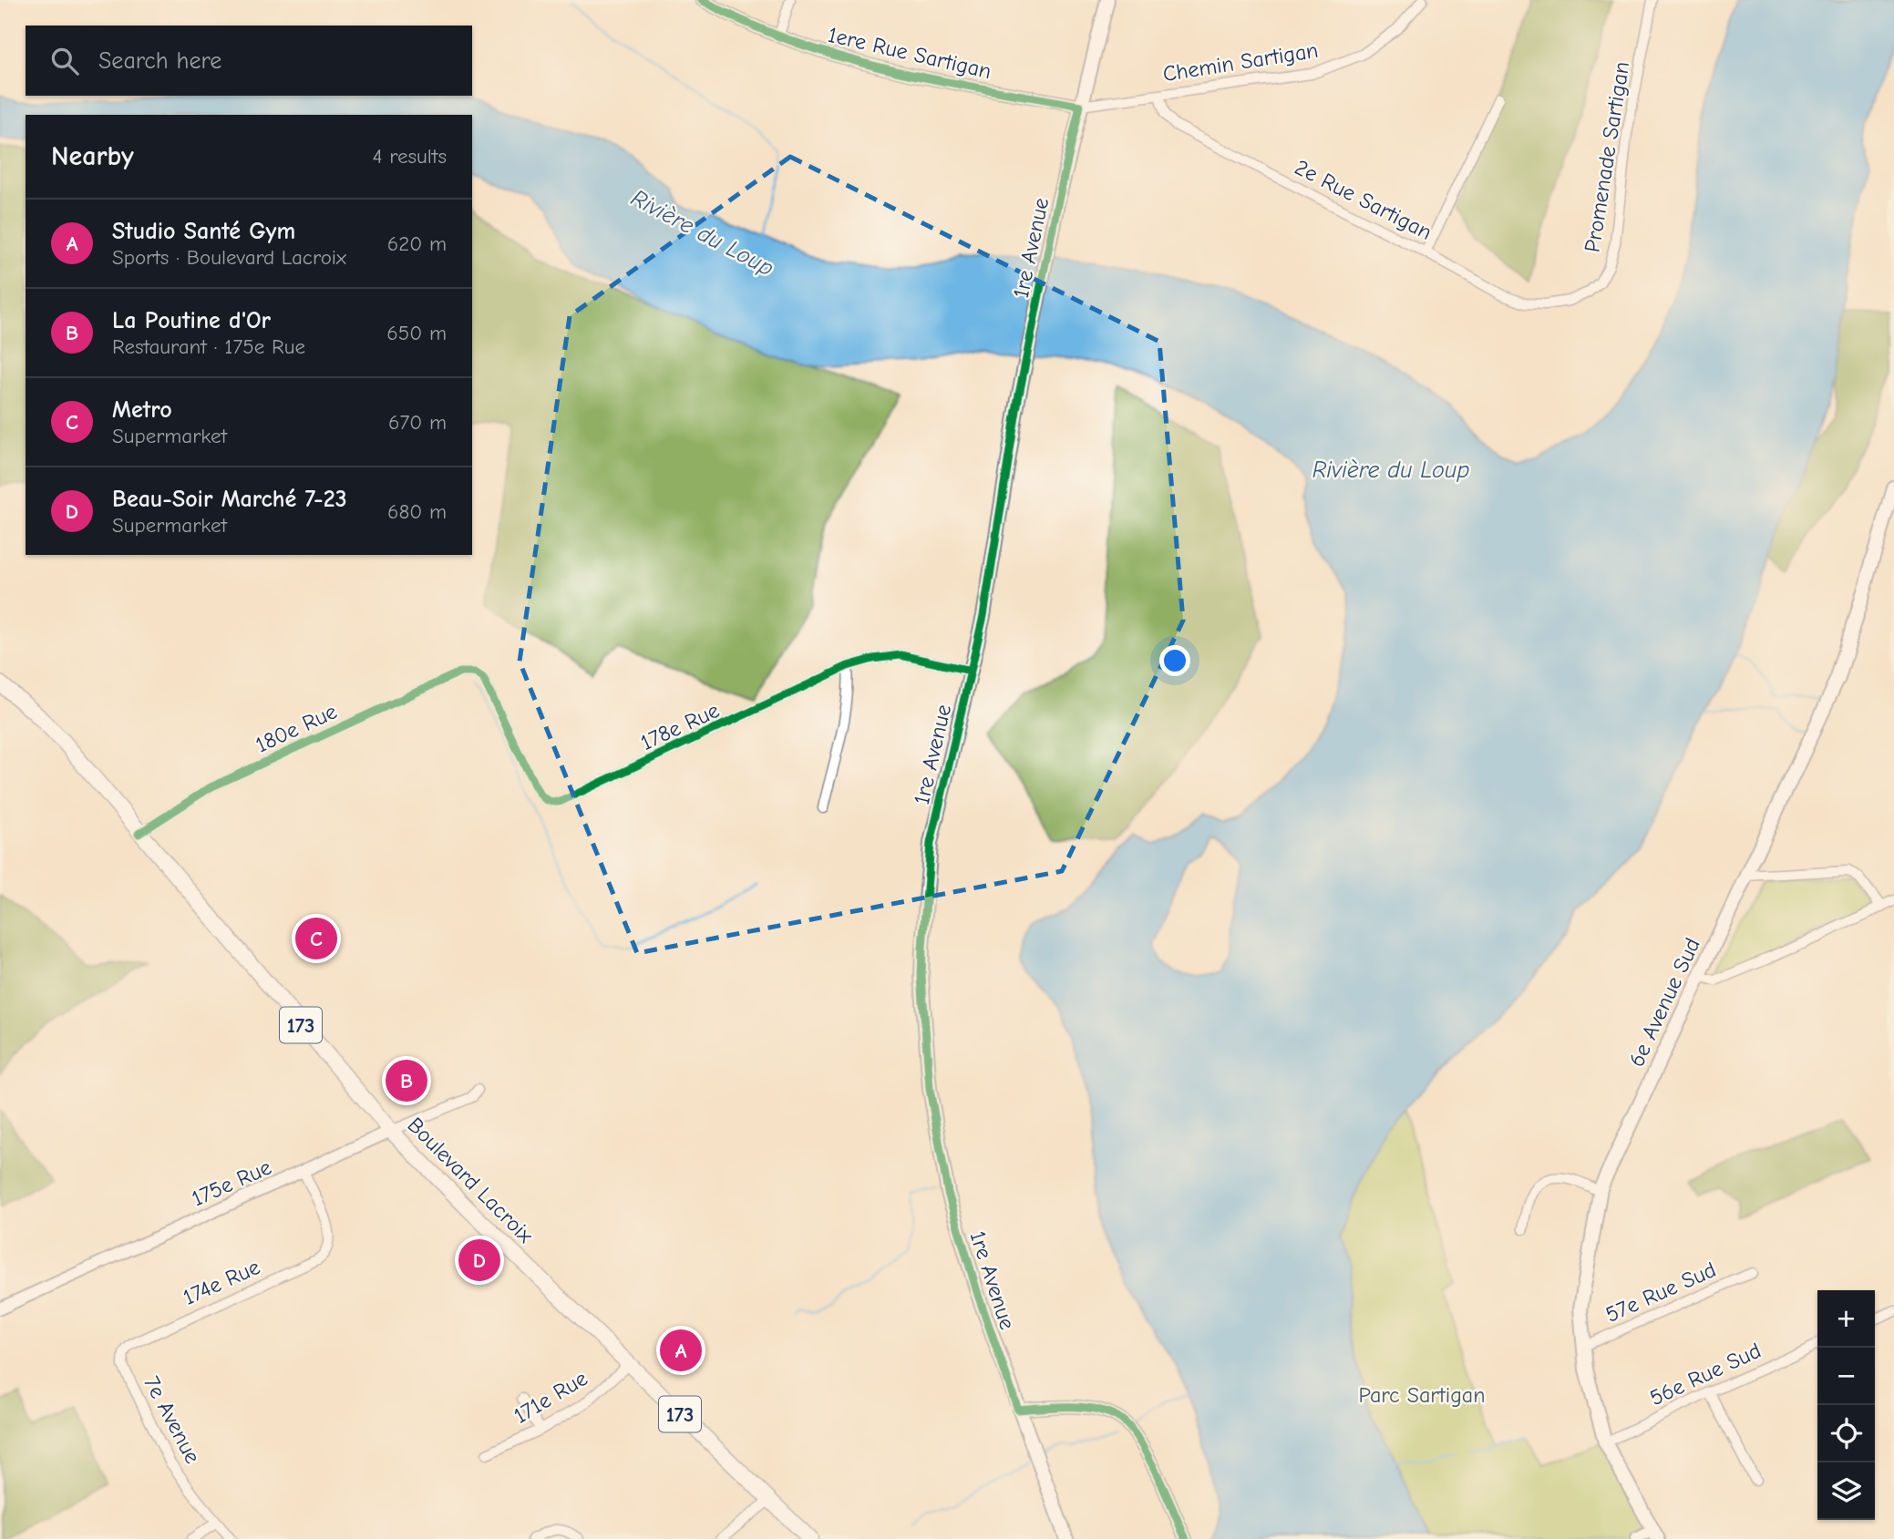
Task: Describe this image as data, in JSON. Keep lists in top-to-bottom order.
{
  "streets": {
    "main road": [
      "1re Avenue",
      "6e Avenue Sud",
      "173",
      "Boulevard Lacroix"
    ],
    "street": [
      "1ere Rue Sartigan",
      "Chemin Sartigan",
      "Promenade Sartigan",
      "2e Rue Sartigan",
      "178e Rue",
      "180e Rue",
      "175e Rue",
      "174e Rue",
      "57e Rue Sud",
      "56e Rue Sud",
      "171e Rue",
      "7e Avenue"
    ]
  },
  "crossings": [
    ["1ere Rue Sartigan", "Chemin Sartigan"],
    ["1ere Rue Sartigan", "1re Avenue"],
    ["Chemin Sartigan", "2e Rue Sartigan"],
    ["Chemin Sartigan", "1re Avenue"],
    ["Promenade Sartigan", "2e Rue Sartigan"],
    ["1re Avenue", "178e Rue"],
    ["178e Rue", "180e Rue"],
    ["180e Rue", "Boulevard Lacroix"],
    ["6e Avenue Sud", "57e Rue Sud"],
    ["6e Avenue Sud", "56e Rue Sud"],
    ["Boulevard Lacroix", "175e Rue"],
    ["Boulevard Lacroix", "171e Rue"],
    ["175e Rue", "174e Rue"],
    ["174e Rue", "7e Avenue"]
  ],
  "water": ["Rivière du Loup"],
  "parks": ["Parc Sartigan"],
  "page": {
    "search": "Search here",
    "heading": ["Nearby", "4 results"],
    "list": [
      {
        "mark": "A",
        "name": "Studio Santé Gym",
        "note": "Sports · Boulevard Lacroix",
        "value": "620 m"
      },
      {
        "mark": "B",
        "name": "La Poutine d'Or",
        "note": "Restaurant · 175e Rue",
        "value": "650 m"
      },
      {
        "mark": "C",
        "name": "Metro",
        "note": "Supermarket",
        "value": "670 m"
      },
      {
        "mark": "D",
        "name": "Beau-Soir Marché 7-23",
        "note": "Supermarket",
        "value": "680 m"
      }
    ],
    "pins": [
      "C",
      "B",
      "D",
      "A"
    ],
    "map_buttons": ["+", "−"]
  }
}
